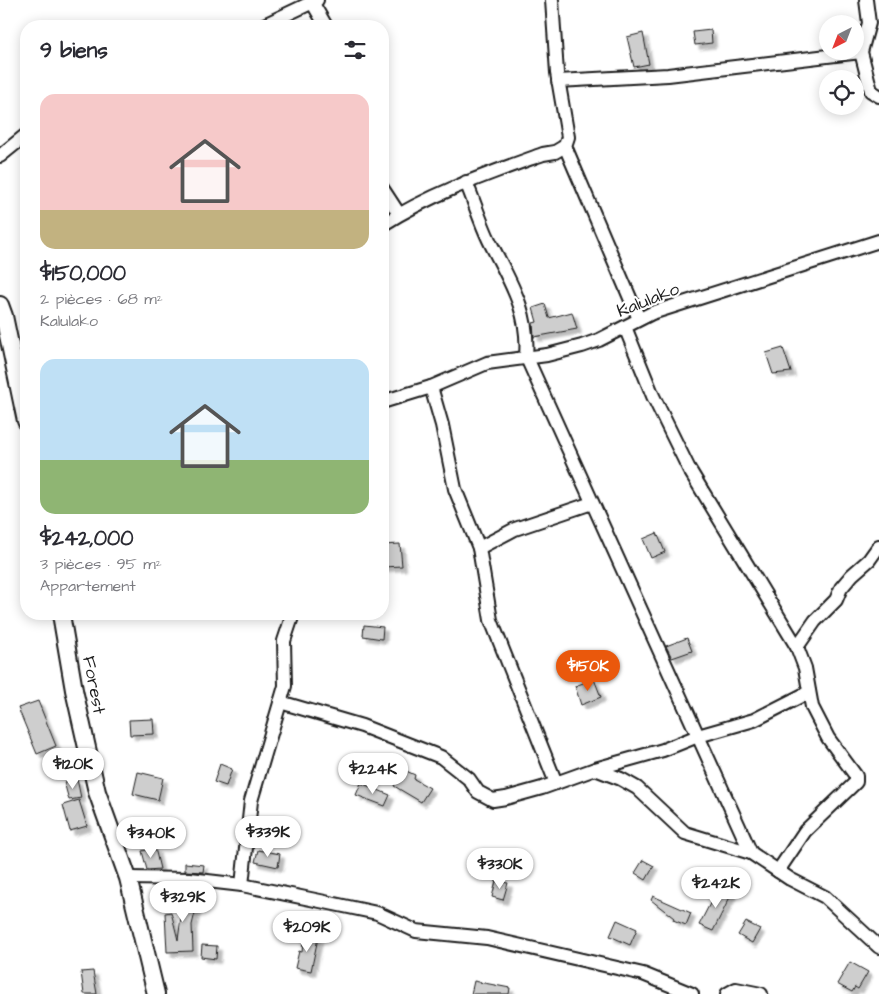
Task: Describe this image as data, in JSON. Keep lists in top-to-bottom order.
{
  "streets": {
    "street": ["Kalulako", "Forest"]
  },
  "north": "bottom left",
  "page": {
    "heading": "9 biens",
    "list": [
      {
        "name": "$150,000",
        "note": "2 pièces · 68 m² · Kalulako"
      },
      {
        "name": "$242,000",
        "note": "3 pièces · 95 m² · Appartement"
      }
    ],
    "price": [
      "$150K",
      "$120K",
      "$224K",
      "$339K",
      "$340K",
      "$330K",
      "$242K",
      "$329K",
      "$209K"
    ]
  }
}
